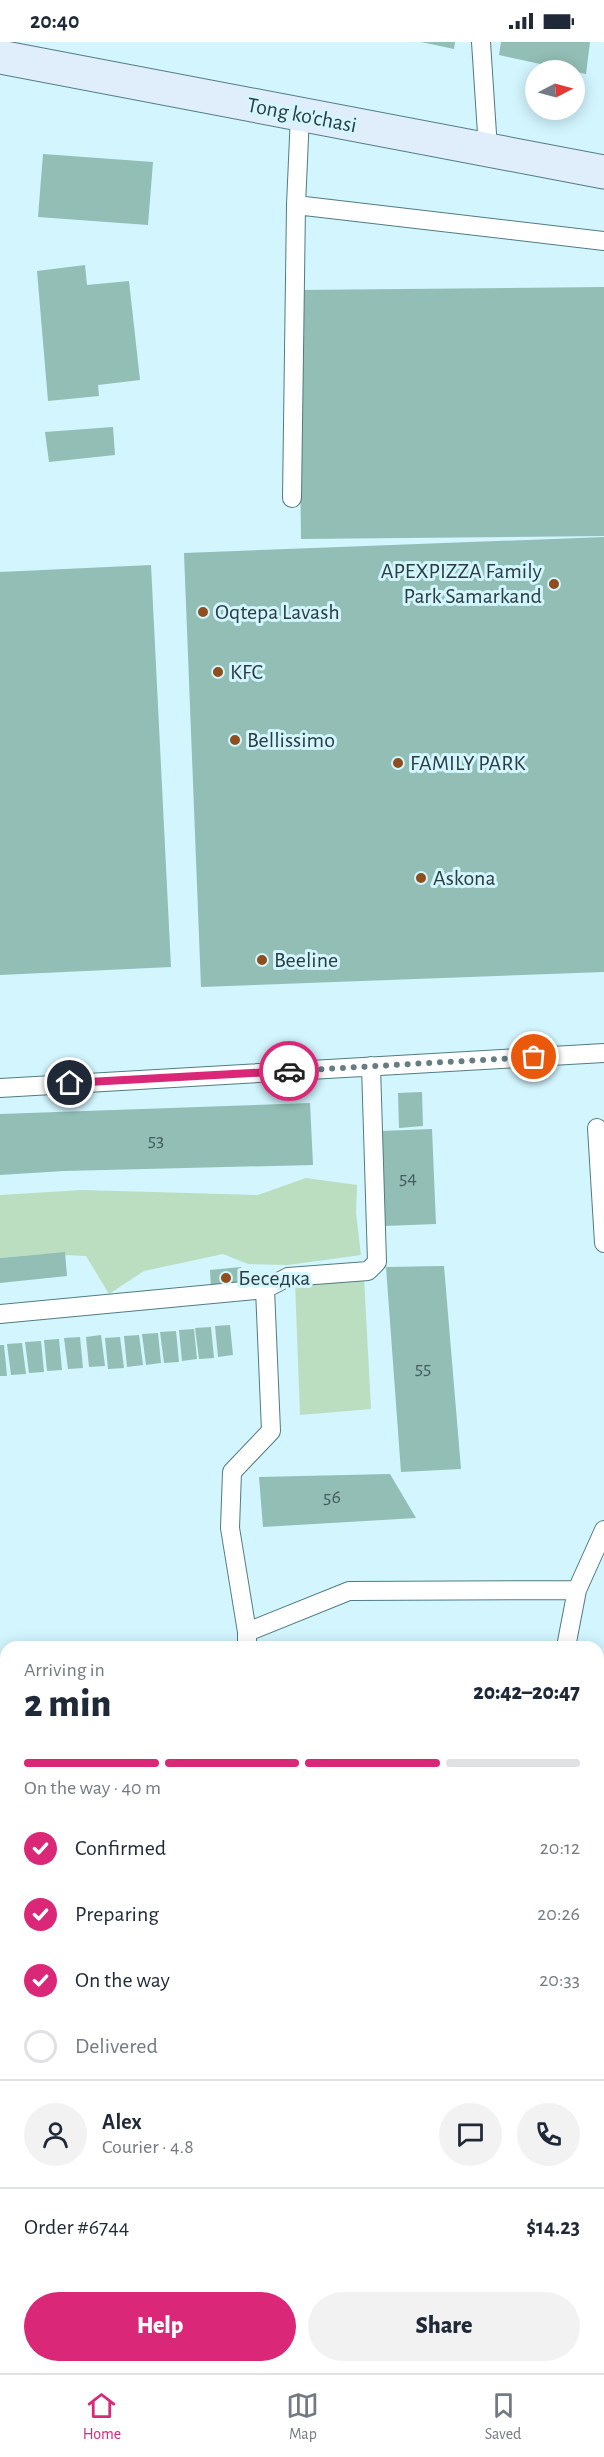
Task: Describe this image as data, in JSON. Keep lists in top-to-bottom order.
{
  "streets": {
    "main road": ["Tong ko'chasi"]
  },
  "places": [
    "APEXPIZZA Family Park Samarkand",
    "Oqtepa Lavash",
    "KFC",
    "Bellissimo",
    "FAMILY PARK",
    "Askona",
    "Beeline",
    "Беседка"
  ],
  "house_numbers": [
    "53",
    "54",
    "55",
    "56"
  ],
  "north": "right",
  "page": {
    "status": "20:40",
    "heading": ["2 min", "Arriving in", "20:42–20:47"],
    "panel": [
      "Alex",
      "Courier · 4.8",
      "Order #6744",
      "$14.23"
    ],
    "bar": "On the way · 40 m",
    "list": [
      ["Confirmed", "20:12"],
      ["Preparing", "20:26"],
      ["On the way", "20:33"],
      "Delivered"
    ],
    "buttons": ["Help", "Share"],
    "tabs": ["Home", "Map", "Saved"]
  }
}
